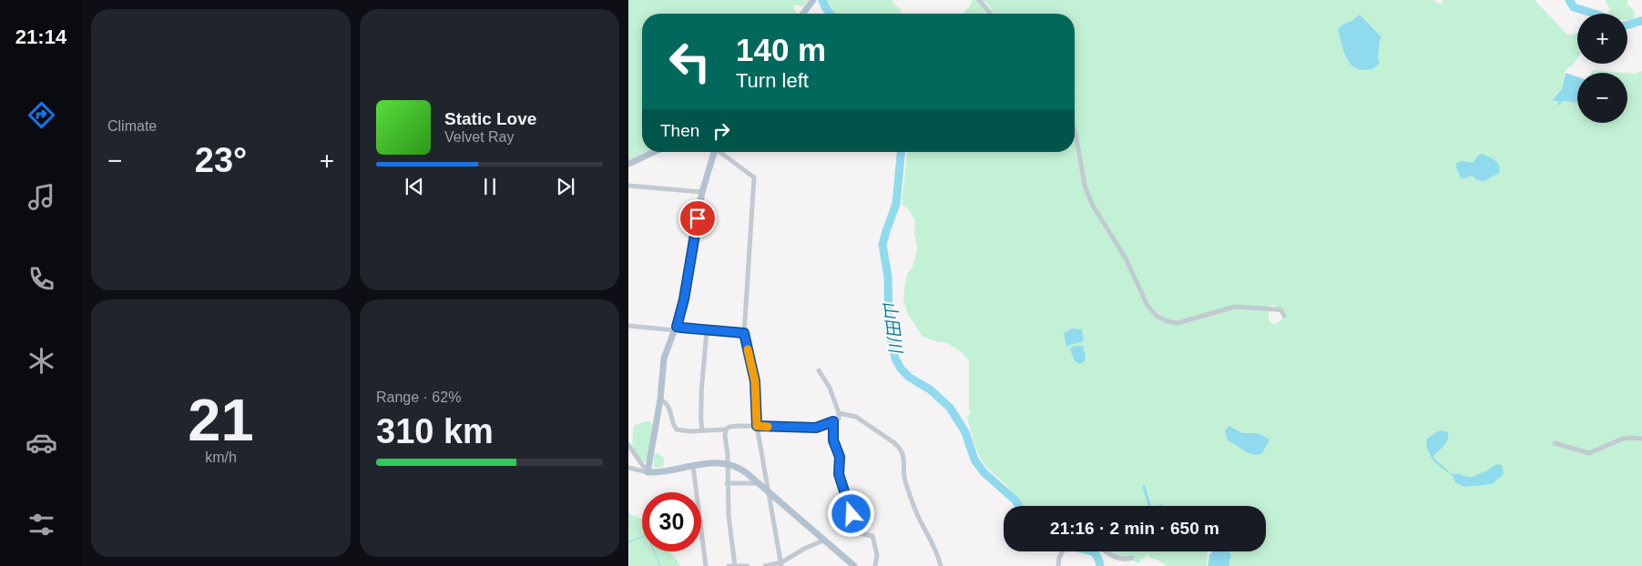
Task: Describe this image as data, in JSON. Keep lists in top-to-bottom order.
{
  "water": ["山田川"],
  "page": {
    "tabs": "21:14",
    "tile": [
      "Climate",
      ["21", "km/h"],
      ["Range · 62%", "310 km"]
    ],
    "map_buttons": ["+", "−"],
    "turn": ["140 m", "Turn left"],
    "song": ["Static Love", "Velvet Ray"],
    "then": "Then",
    "heat": ["−", "23°", "+"],
    "limit": "30",
    "trip": "21:16 · 2 min · 650 m"
  }
}
